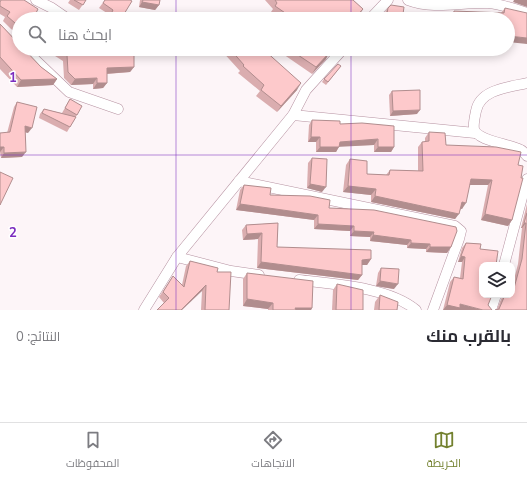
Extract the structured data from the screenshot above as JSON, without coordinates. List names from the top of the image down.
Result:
{
  "page": {
    "search": "ابحث هنا",
    "heading": ["بالقرب منك", "النتائج: 0"],
    "nav": ["الخريطة", "الاتجاهات", "المحفوظات"]
  },
  "grid": {
    "rows": ["1", "2"]
  }
}
